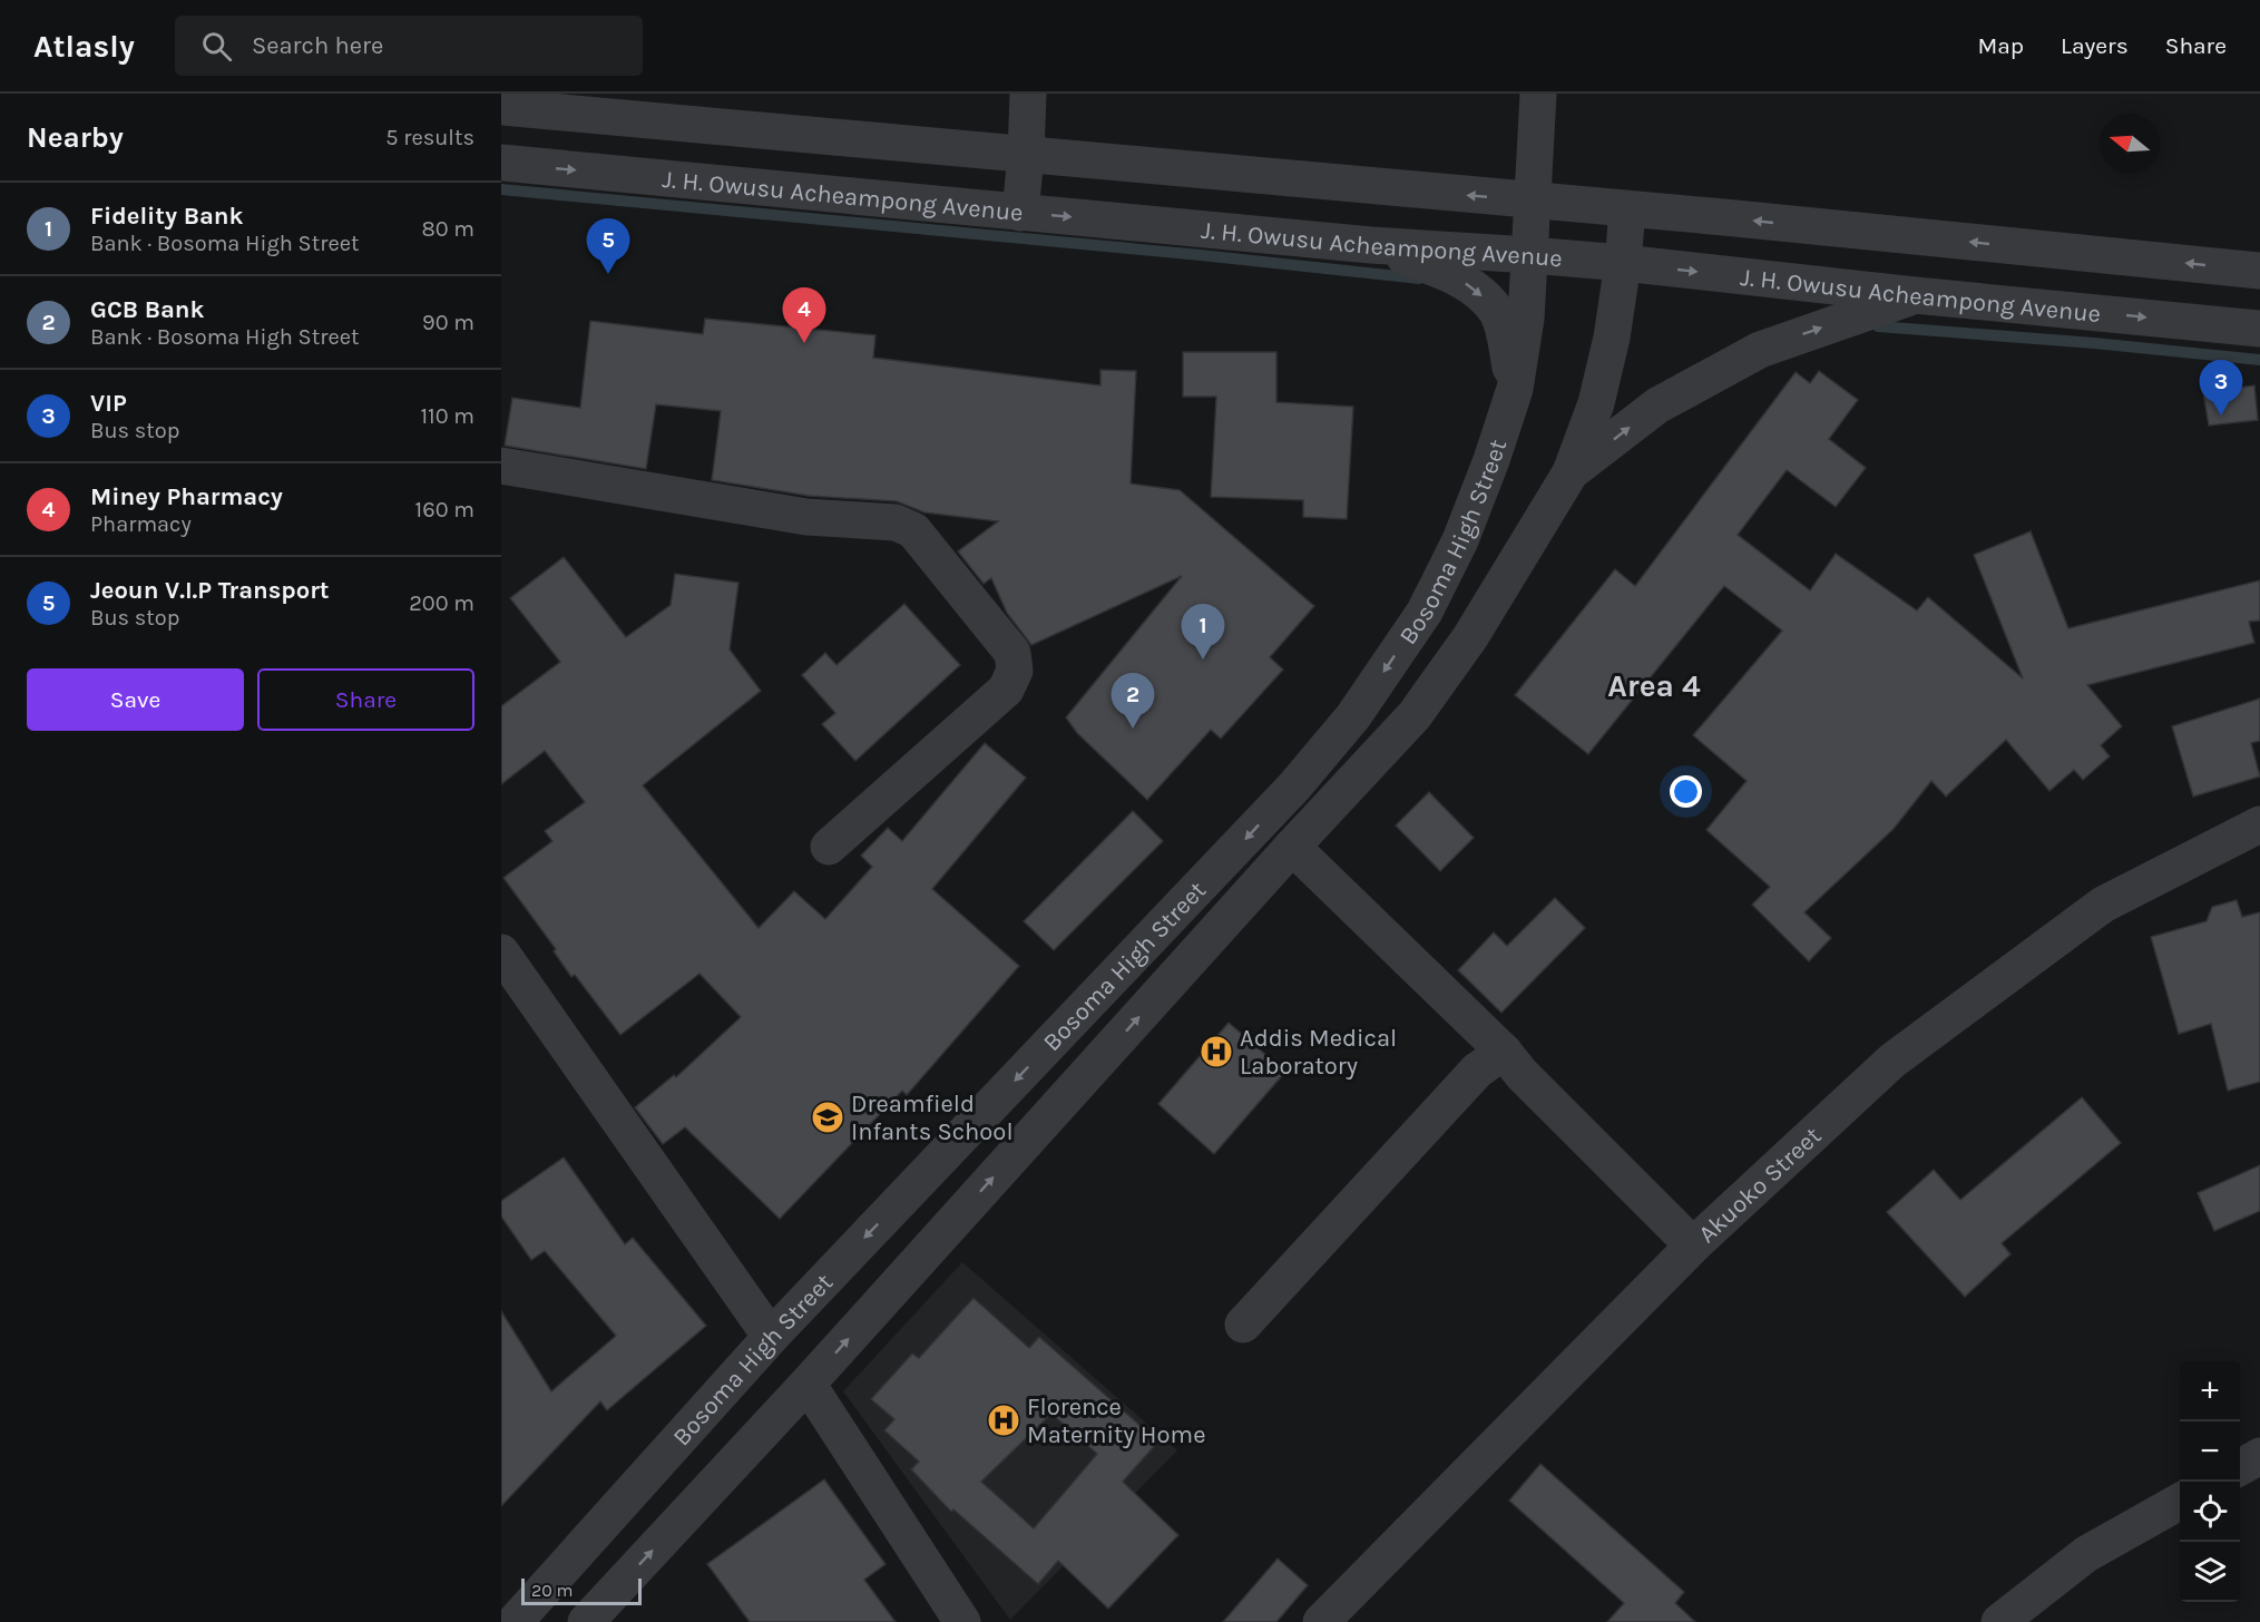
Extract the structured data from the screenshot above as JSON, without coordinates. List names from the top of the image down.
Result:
{
  "streets": {
    "street": ["J. H. Owusu Acheampong Avenue", "Bosoma High Street", "Akuoko Street"]
  },
  "crossings": [
    ["J. H. Owusu Acheampong Avenue", "Bosoma High Street"]
  ],
  "districts": ["Area 4"],
  "places": {
    "hospital": ["Addis Medical Laboratory", "Florence Maternity Home"],
    "school or university": ["Dreamfield Infants School"]
  },
  "scale_bar": "20 m",
  "north": "left",
  "page": {
    "header": "Atlasly",
    "search": "Search here",
    "nav": ["Map", "Layers", "Share"],
    "heading": ["Nearby", "5 results"],
    "list": [
      {
        "mark": "1",
        "name": "Fidelity Bank",
        "note": "Bank · Bosoma High Street",
        "value": "80 m"
      },
      {
        "mark": "2",
        "name": "GCB Bank",
        "note": "Bank · Bosoma High Street",
        "value": "90 m"
      },
      {
        "mark": "3",
        "name": "VIP",
        "note": "Bus stop",
        "value": "110 m"
      },
      {
        "mark": "4",
        "name": "Miney Pharmacy",
        "note": "Pharmacy",
        "value": "160 m"
      },
      {
        "mark": "5",
        "name": "Jeoun V.I.P Transport",
        "note": "Bus stop",
        "value": "200 m"
      }
    ],
    "pins": [
      "5",
      "4",
      "3",
      "1",
      "2"
    ],
    "buttons": ["Save", "Share"],
    "map_buttons": ["+", "−"],
    "scale": "20 m"
  }
}
